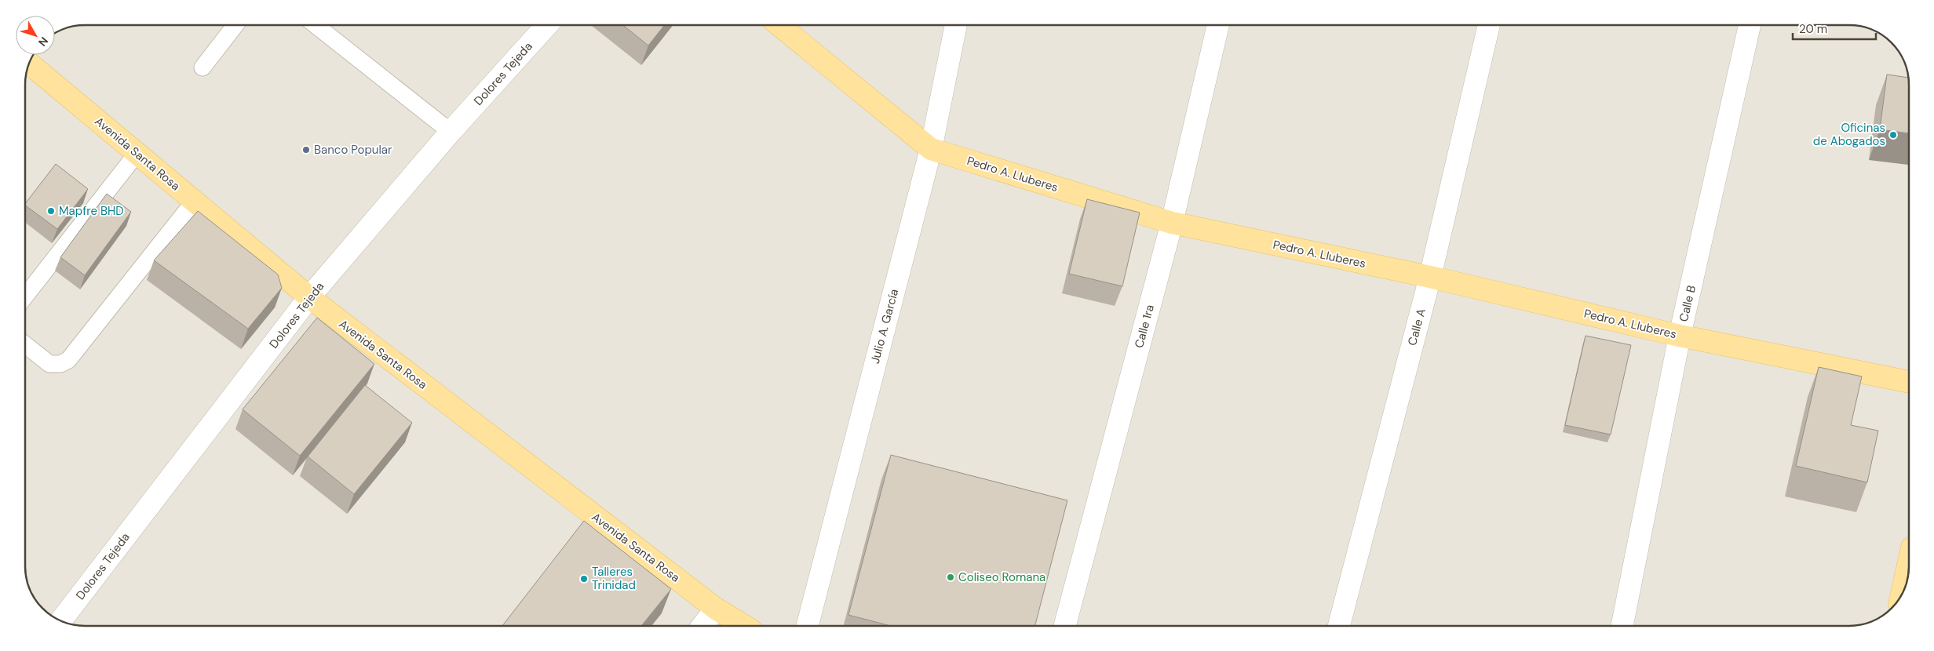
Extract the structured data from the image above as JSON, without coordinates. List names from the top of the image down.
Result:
{
  "streets": {
    "main road": ["Avenida Santa Rosa", "Pedro A. Lluberes"],
    "street": [
      "Dolores Tejeda",
      "Calle B",
      "Julio A. García",
      "Calle 1ra",
      "Calle A"
    ]
  },
  "crossings": [
    ["Dolores Tejeda", "Avenida Santa Rosa"],
    ["Pedro A. Lluberes", "Calle B"],
    ["Pedro A. Lluberes", "Julio A. García"],
    ["Pedro A. Lluberes", "Calle 1ra"],
    ["Pedro A. Lluberes", "Calle A"]
  ],
  "places": [
    "Oficinas de Abogados",
    "Banco Popular",
    "Mapfre BHD",
    "Coliseo Romana",
    "Talleres Trinidad"
  ],
  "scale_bar": "20 m",
  "north": "bottom right"
}
